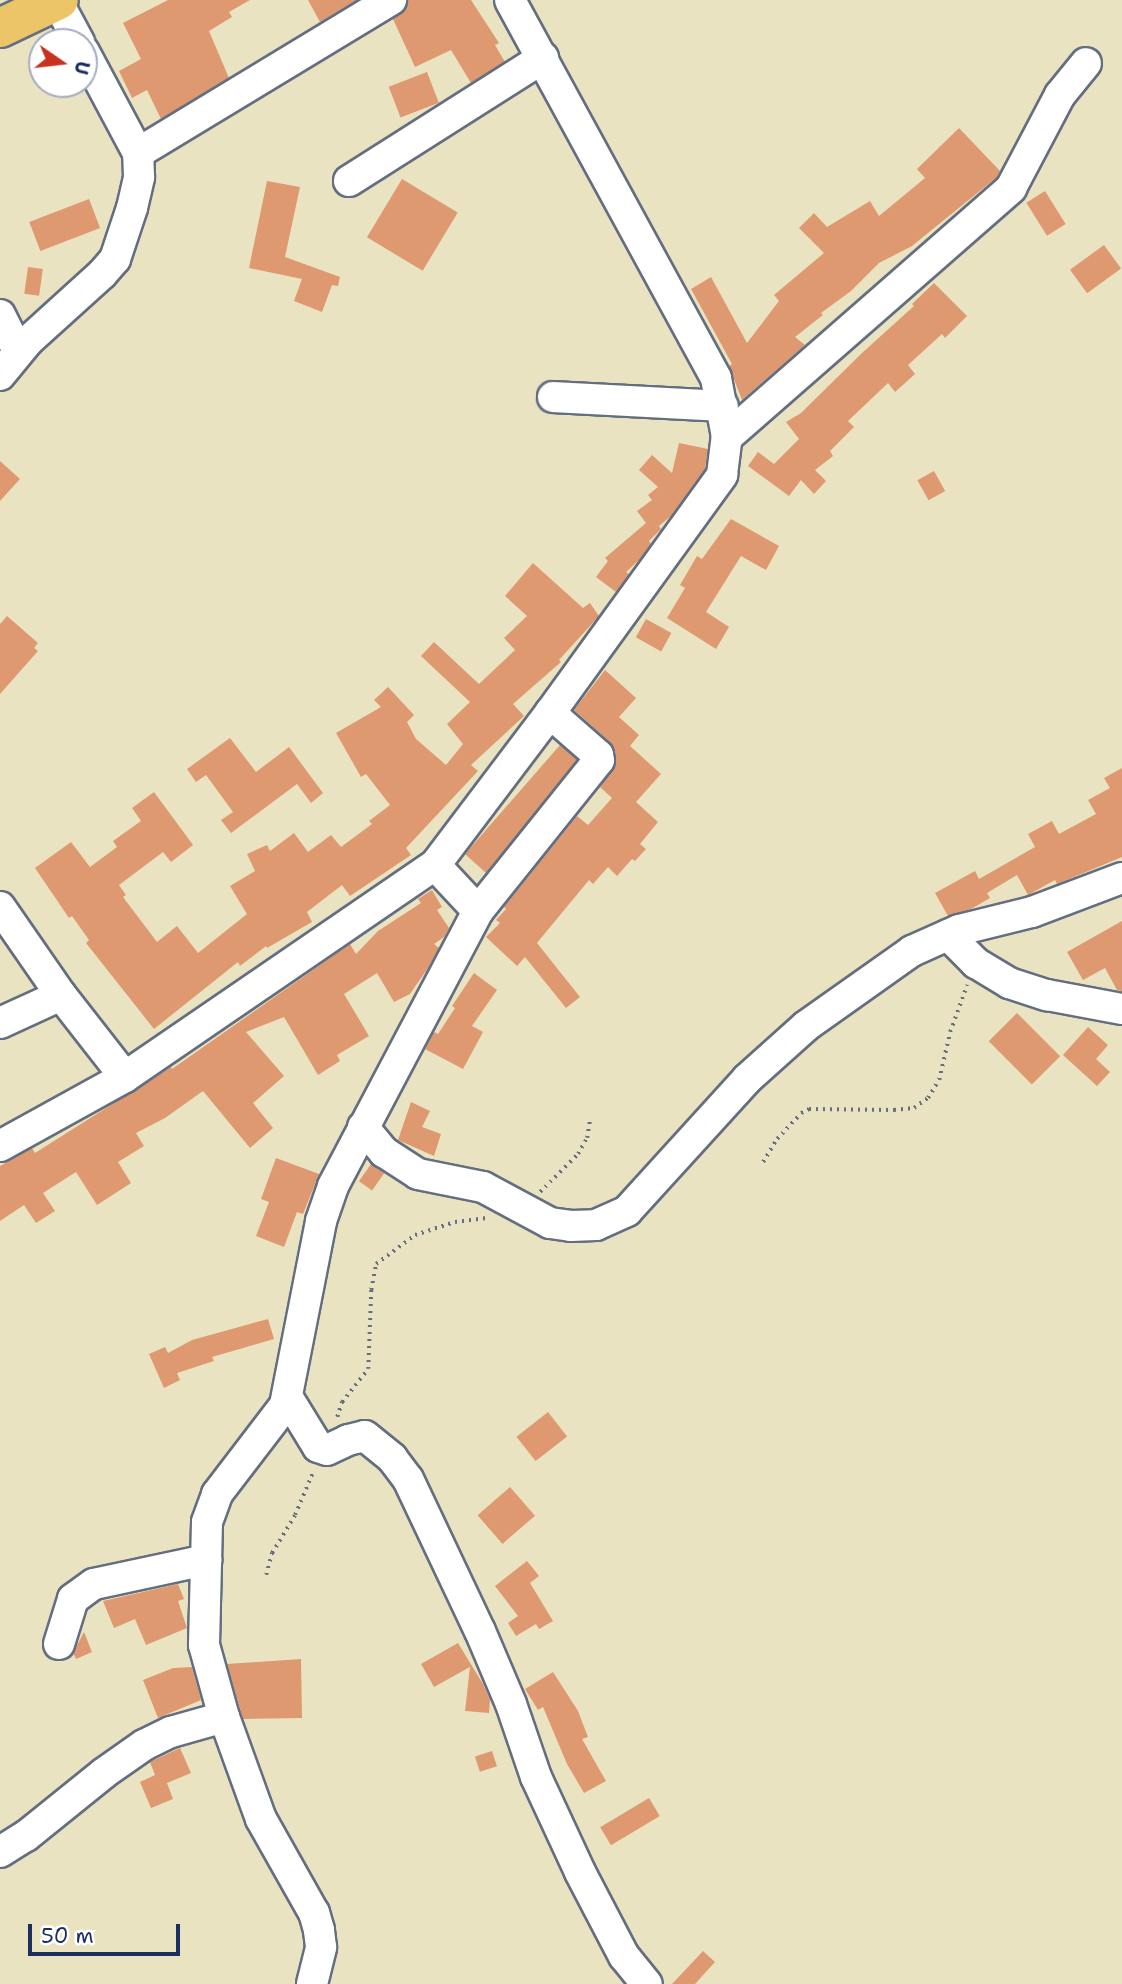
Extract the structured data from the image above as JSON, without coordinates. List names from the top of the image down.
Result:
{
  "scale_bar": "50 m",
  "north": "right"
}
